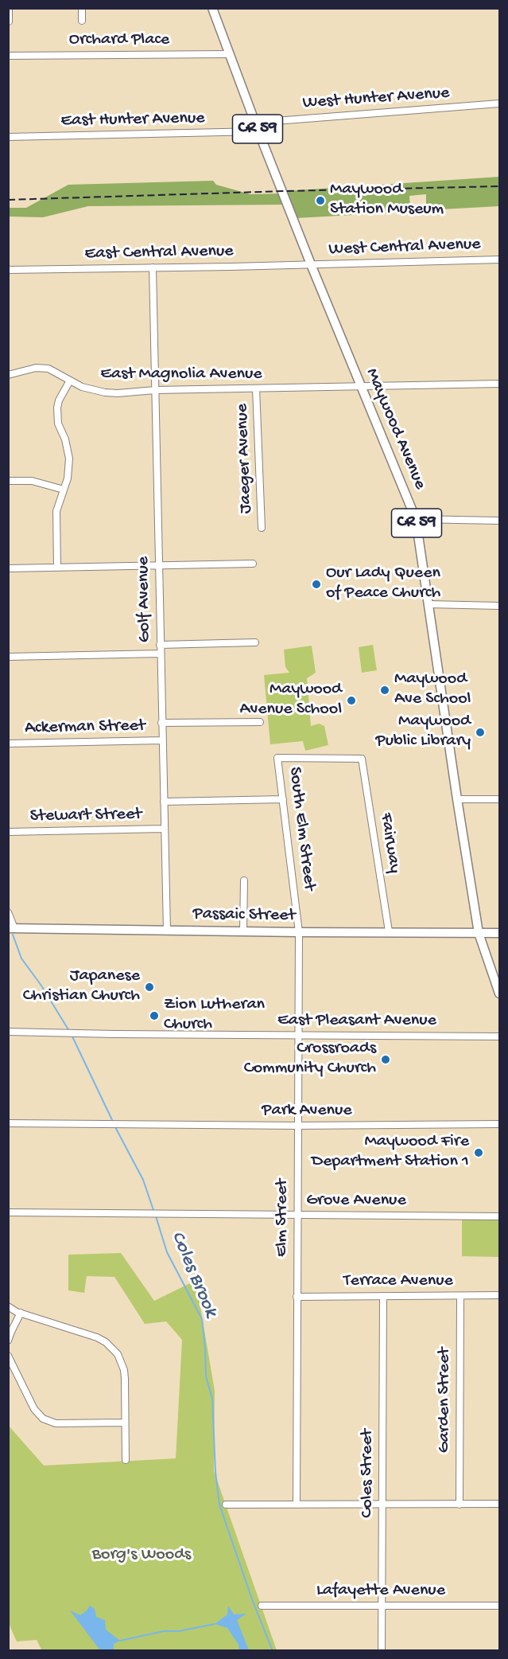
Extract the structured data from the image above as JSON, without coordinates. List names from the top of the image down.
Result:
{
  "streets": {
    "main road": ["CR 59", "Maywood Avenue", "Passaic Street"],
    "street": [
      "Orchard Place",
      "West Hunter Avenue",
      "East Hunter Avenue",
      "West Central Avenue",
      "East Central Avenue",
      "East Magnolia Avenue",
      "Jaeger Avenue",
      "Golf Avenue",
      "Ackerman Street",
      "Stewart Street",
      "South Elm Street",
      "Fairway",
      "East Pleasant Avenue",
      "Park Avenue",
      "Grove Avenue",
      "Elm Street",
      "Terrace Avenue",
      "Garden Street",
      "Coles Street",
      "Lafayette Avenue"
    ]
  },
  "crossings": [
    ["Orchard Place", "Maywood Avenue"],
    ["West Hunter Avenue", "Maywood Avenue"],
    ["East Hunter Avenue", "Maywood Avenue"],
    ["West Central Avenue", "East Central Avenue"],
    ["West Central Avenue", "Maywood Avenue"],
    ["East Central Avenue", "Maywood Avenue"],
    ["East Central Avenue", "Golf Avenue"],
    ["East Magnolia Avenue", "Maywood Avenue"],
    ["East Magnolia Avenue", "Jaeger Avenue"],
    ["East Magnolia Avenue", "Golf Avenue"],
    ["Maywood Avenue", "Passaic Street"],
    ["Golf Avenue", "Ackerman Street"],
    ["Golf Avenue", "Stewart Street"],
    ["Golf Avenue", "Passaic Street"],
    ["South Elm Street", "Fairway"],
    ["South Elm Street", "Passaic Street"],
    ["South Elm Street", "Elm Street"],
    ["Fairway", "Passaic Street"],
    ["Passaic Street", "Elm Street"],
    ["East Pleasant Avenue", "Elm Street"],
    ["Park Avenue", "Elm Street"],
    ["Grove Avenue", "Elm Street"],
    ["Elm Street", "Terrace Avenue"],
    ["Terrace Avenue", "Garden Street"],
    ["Terrace Avenue", "Coles Street"],
    ["Coles Street", "Lafayette Avenue"]
  ],
  "water": ["Coles Brook"],
  "parks": ["Borg's Woods"],
  "places": [
    "Maywood Station Museum",
    "Our Lady Queen of Peace Church",
    "Maywood Ave School",
    "Maywood Avenue School",
    "Maywood Public Library",
    "Japanese Christian Church",
    "Zion Lutheran Church",
    "Crossroads Community Church",
    "Maywood Fire Department Station 1"
  ]
}
